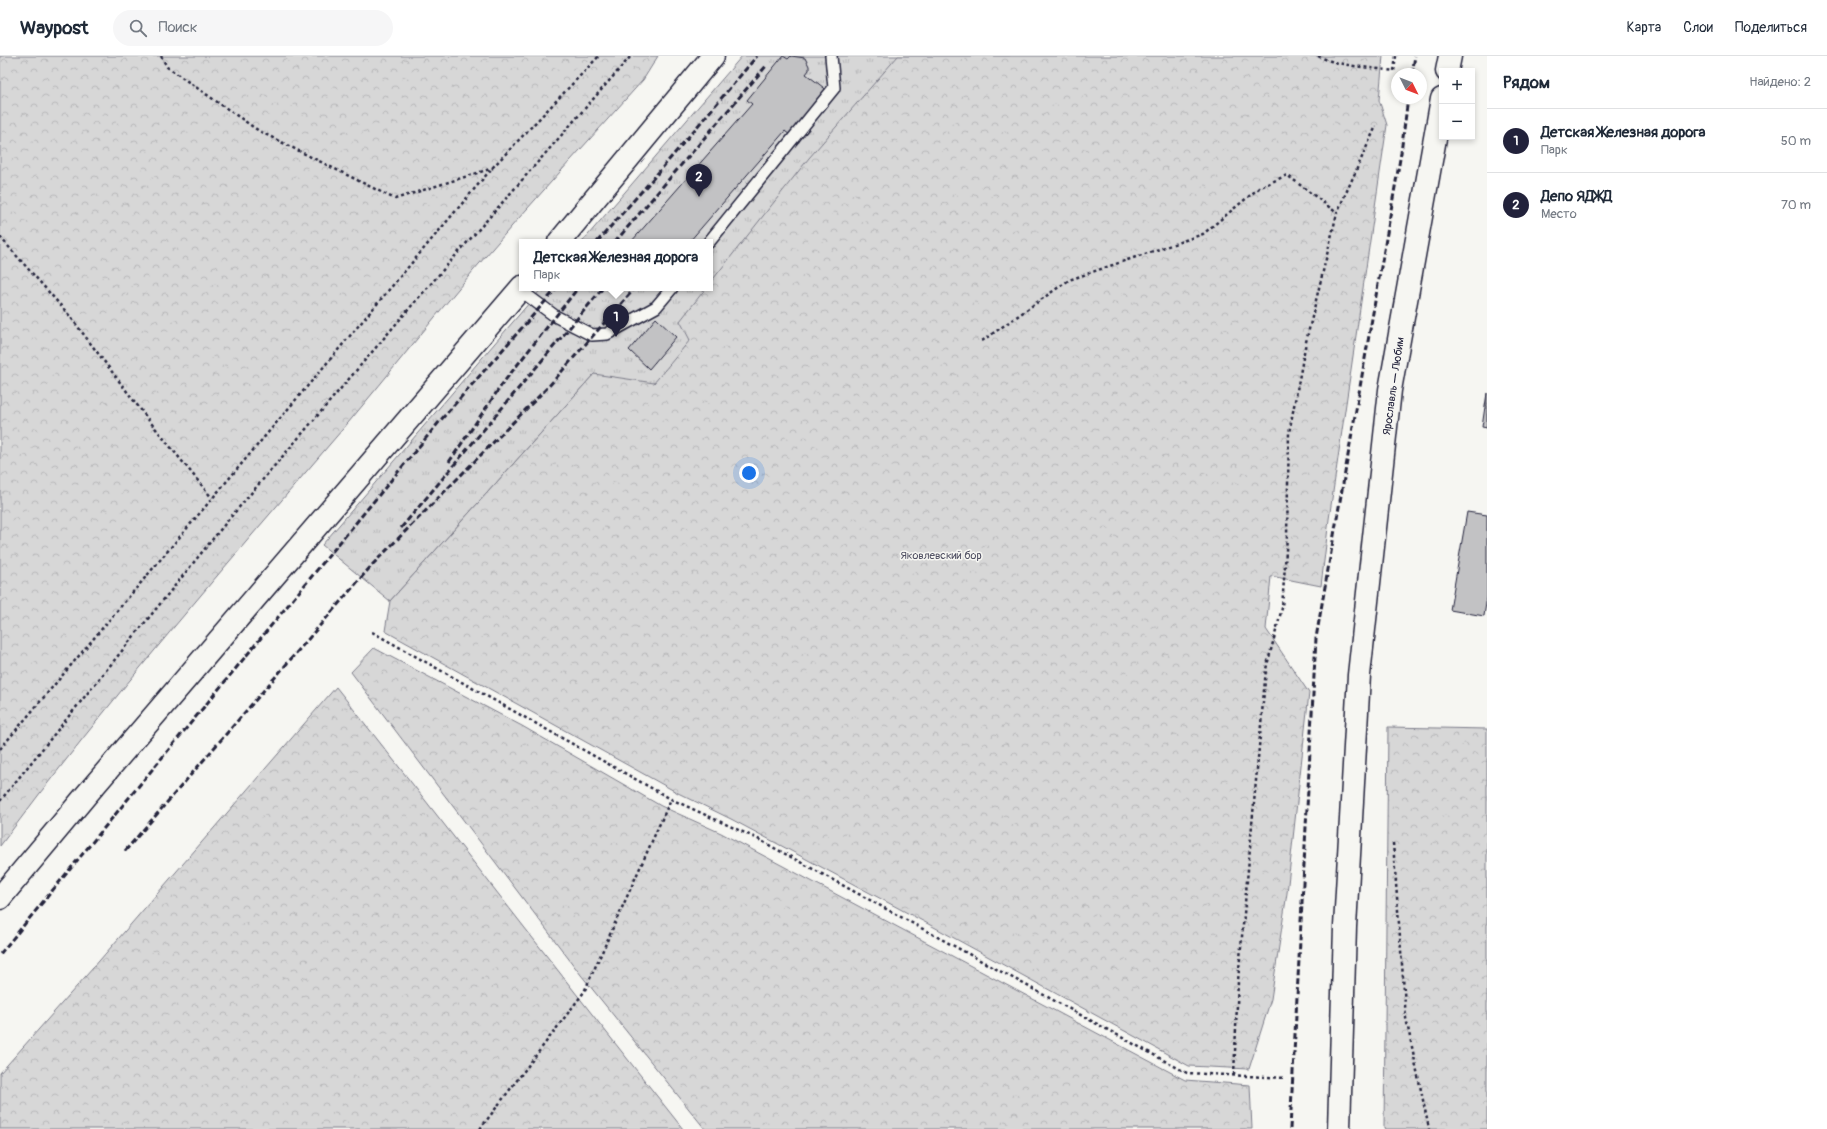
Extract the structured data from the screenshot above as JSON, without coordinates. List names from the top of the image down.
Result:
{
  "streets": {
    "main road": ["Ярославль — Любим"]
  },
  "parks": ["Яковлевский бор"],
  "north": "bottom right",
  "page": {
    "header": "Waypost",
    "search": "Поиск",
    "nav": ["Карта", "Слои", "Поделиться"],
    "heading": ["Рядом", "Найдено: 2"],
    "map_buttons": ["+", "−"],
    "list": [
      {
        "mark": "1",
        "name": "Детская Железная дорога",
        "note": "Парк",
        "value": "50 m"
      },
      {
        "mark": "2",
        "name": "Депо ЯДЖД",
        "note": "Место",
        "value": "70 m"
      }
    ],
    "pins": ["2", "1"],
    "popup": ["Детская Железная дорога", "Парк"]
  }
}
